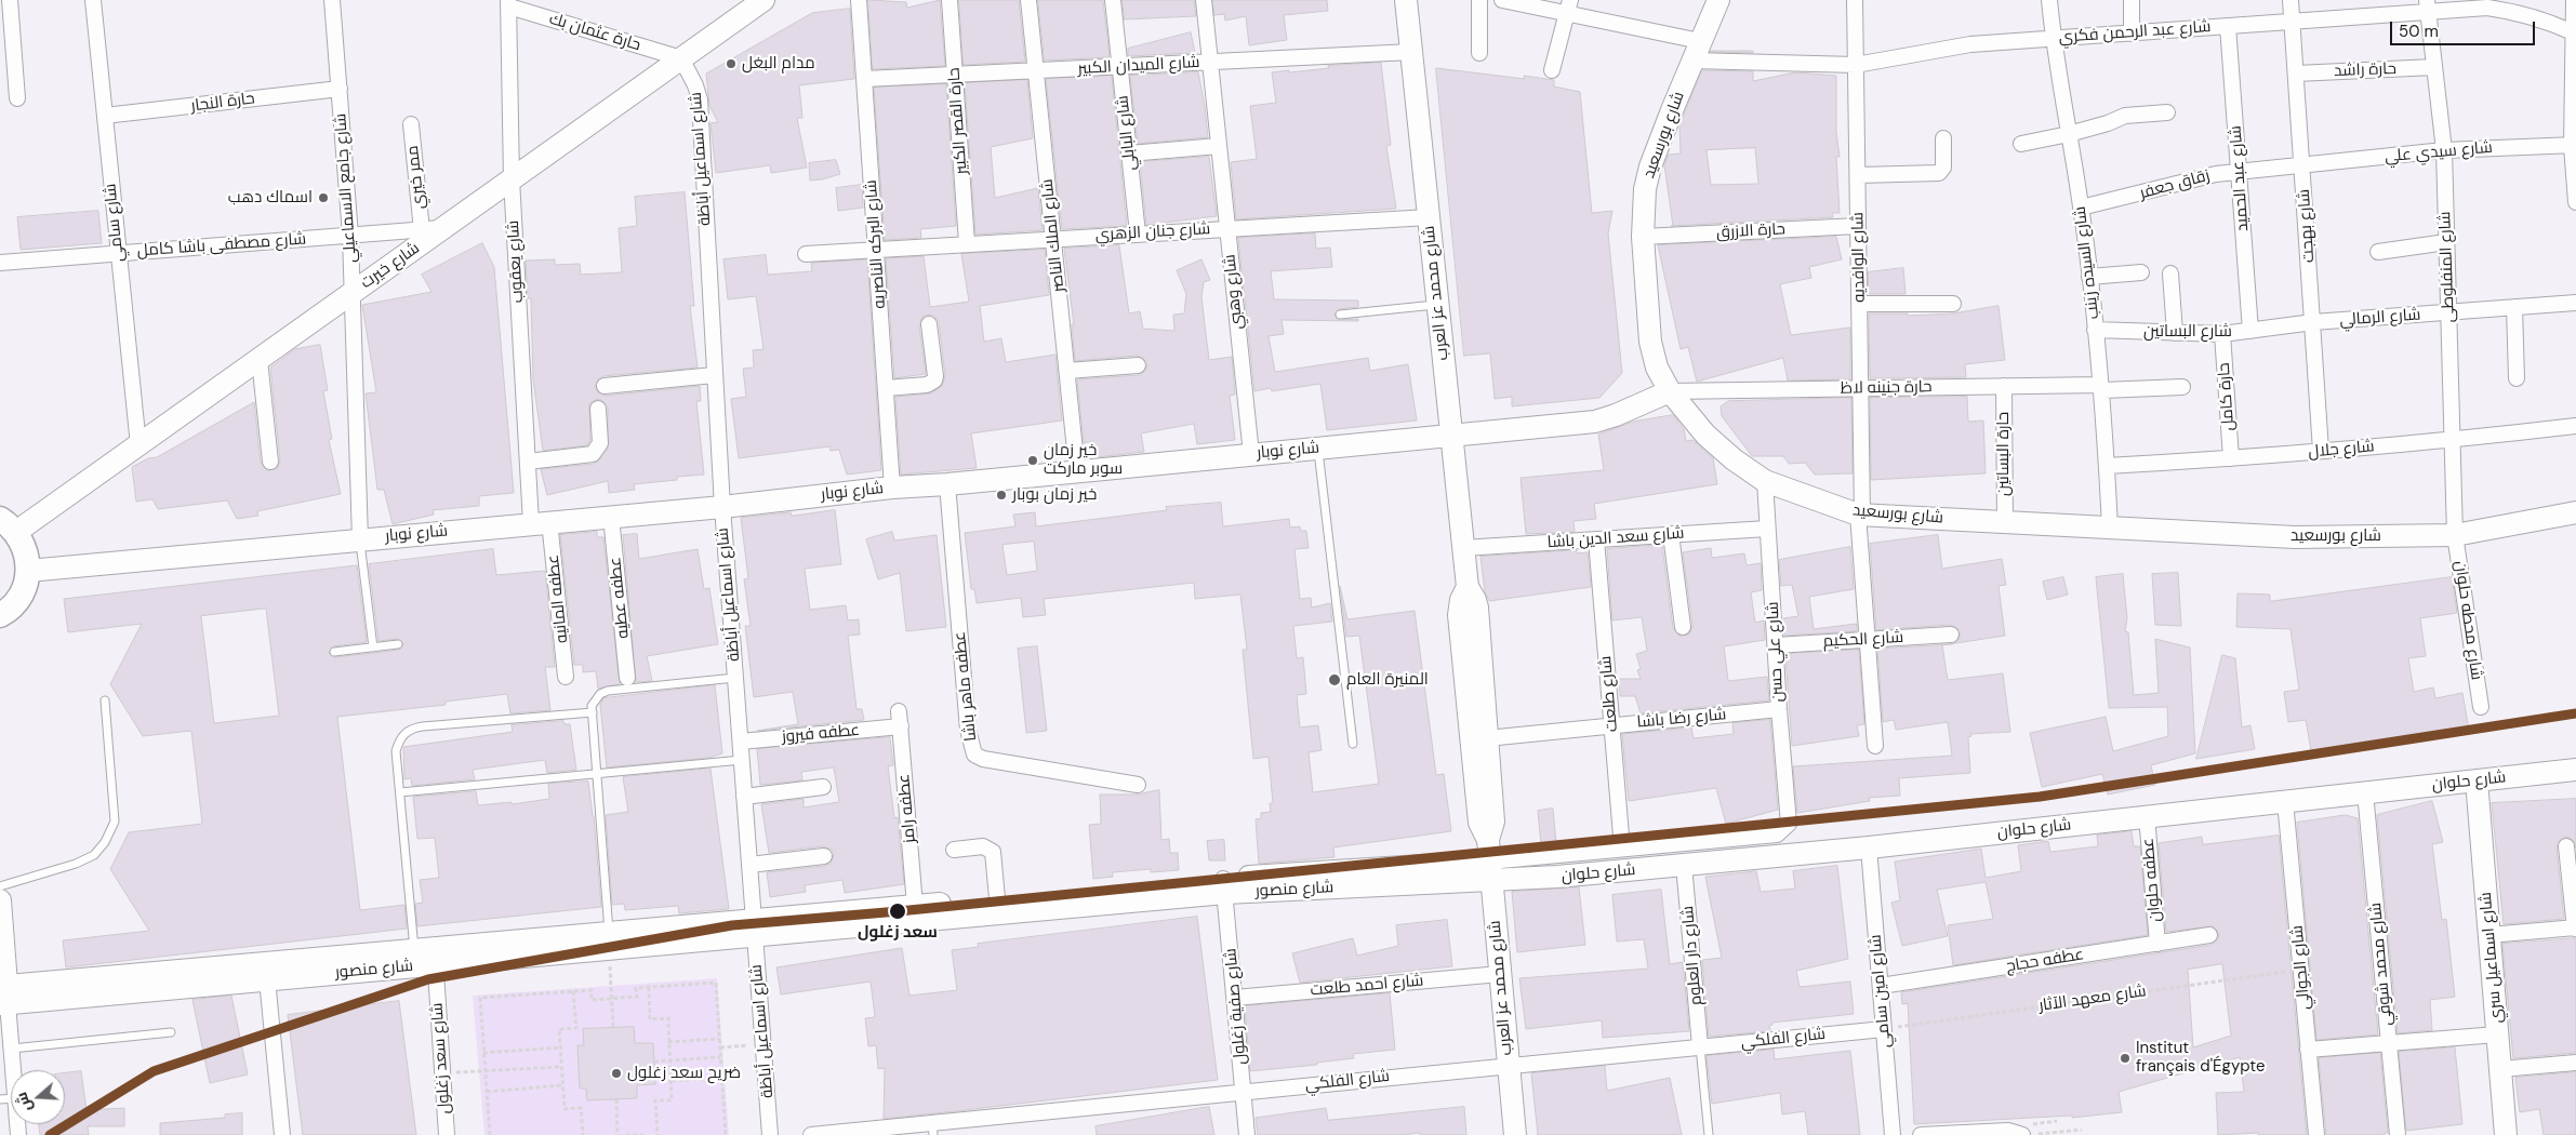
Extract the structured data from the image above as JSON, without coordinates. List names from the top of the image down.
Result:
{
  "streets": {
    "street": [
      "حارة عثمان بك",
      "شارع عبد الرحمن فكري",
      "شارع الميدان الكبير",
      "حارة راشد",
      "حارة النجار",
      "حارة القصر الكبير",
      "شارع البابلي",
      "شارع بورسعيد",
      "شارع سيدي علي",
      "شارع اسماعيل أباظة",
      "ممر خيري",
      "شارع عبد الحميد",
      "زقاق جعفر",
      "شارع جامع الاسماعيلي",
      "شارع سامي",
      "شارع بهجت",
      "حارة الازرق",
      "شارع جنان الزهري",
      "شارع الملك الناصر",
      "شارع البركه الناصريه",
      "شارع مصطفى باشا كامل",
      "شارع الوافديه",
      "شارع يعقوب",
      "شارع السيده زينب",
      "شارع خيرت",
      "شارع المنفلوطى",
      "شارع وهبي",
      "شارع محمد عز العرب",
      "شارع الرمالي",
      "شارع البساتين",
      "حارة جنينه لاظ",
      "حارة كامل",
      "شارع جلال",
      "شارع نوبار",
      "حارة البساتين",
      "شارع سعد الدين باشا",
      "عطفه عطيه",
      "عطفه المانيه",
      "شارع محطه حلوان",
      "شارع الحكيم",
      "شارع علي حسن",
      "عطفه ماهر باشا",
      "شارع طلعت",
      "شارع رضا باشا",
      "عطفه فيروز",
      "شارع حلوان",
      "عطفه رامز",
      "عطفه حلوان",
      "شارع منصور",
      "شارع دار العلوم",
      "شارع اسماعيل سري",
      "عطفه حجاج",
      "شارع محمد شوقي",
      "شارع الجوالي",
      "شارع احمد طلعت",
      "شارع امين سامي",
      "شارع صفية زغلول",
      "شارع الفلكي",
      "شارع سعد زغلول"
    ],
    "path": ["شارع معهد الآثار"]
  },
  "crossings": [
    ["حارة عثمان بك", "شارع اسماعيل أباظة"],
    ["حارة عثمان بك", "شارع يعقوب"],
    ["حارة عثمان بك", "شارع خيرت"],
    ["شارع عبد الرحمن فكري", "شارع بورسعيد"],
    ["شارع عبد الرحمن فكري", "شارع عبد الحميد"],
    ["شارع عبد الرحمن فكري", "شارع بهجت"],
    ["شارع عبد الرحمن فكري", "شارع الوافديه"],
    ["شارع عبد الرحمن فكري", "شارع السيده زينب"],
    ["شارع عبد الرحمن فكري", "شارع المنفلوطى"],
    ["شارع الميدان الكبير", "حارة القصر الكبير"],
    ["شارع الميدان الكبير", "شارع البابلي"],
    ["شارع الميدان الكبير", "شارع الملك الناصر"],
    ["شارع الميدان الكبير", "شارع البركه الناصريه"],
    ["شارع الميدان الكبير", "شارع وهبي"],
    ["شارع الميدان الكبير", "شارع محمد عز العرب"],
    ["حارة راشد", "شارع بهجت"],
    ["حارة راشد", "شارع المنفلوطى"],
    ["حارة النجار", "شارع جامع الاسماعيلي"],
    ["حارة النجار", "شارع سامي"],
    ["حارة القصر الكبير", "شارع جنان الزهري"],
    ["شارع البابلي", "شارع جنان الزهري"],
    ["شارع بورسعيد", "حارة الازرق"],
    ["شارع بورسعيد", "شارع الوافديه"],
    ["شارع بورسعيد", "شارع السيده زينب"],
    ["شارع بورسعيد", "شارع المنفلوطى"],
    ["شارع بورسعيد", "حارة جنينه لاظ"],
    ["شارع بورسعيد", "شارع نوبار"],
    ["شارع بورسعيد", "حارة البساتين"],
    ["شارع بورسعيد", "شارع محطه حلوان"],
    ["شارع بورسعيد", "شارع علي حسن"],
    ["شارع سيدي علي", "زقاق جعفر"],
    ["شارع سيدي علي", "شارع بهجت"],
    ["شارع سيدي علي", "شارع المنفلوطى"],
    ["شارع اسماعيل أباظة", "شارع خيرت"],
    ["شارع اسماعيل أباظة", "شارع نوبار"],
    ["شارع اسماعيل أباظة", "عطفه فيروز"],
    ["شارع اسماعيل أباظة", "شارع منصور"],
    ["ممر خيري", "شارع مصطفى باشا كامل"],
    ["شارع عبد الحميد", "زقاق جعفر"],
    ["شارع عبد الحميد", "شارع البساتين"],
    ["زقاق جعفر", "شارع بهجت"],
    ["زقاق جعفر", "شارع السيده زينب"],
    ["شارع جامع الاسماعيلي", "شارع مصطفى باشا كامل"],
    ["شارع جامع الاسماعيلي", "شارع خيرت"],
    ["شارع جامع الاسماعيلي", "شارع نوبار"],
    ["شارع سامي", "شارع مصطفى باشا كامل"],
    ["شارع سامي", "شارع خيرت"],
    ["شارع بهجت", "شارع الرمالي"],
    ["شارع بهجت", "شارع البساتين"],
    ["شارع بهجت", "شارع جلال"],
    ["حارة الازرق", "شارع الوافديه"],
    ["شارع جنان الزهري", "شارع الملك الناصر"],
    ["شارع جنان الزهري", "شارع البركه الناصريه"],
    ["شارع جنان الزهري", "شارع وهبي"],
    ["شارع جنان الزهري", "شارع محمد عز العرب"],
    ["شارع الملك الناصر", "شارع نوبار"],
    ["شارع البركه الناصريه", "شارع نوبار"],
    ["شارع مصطفى باشا كامل", "شارع خيرت"],
    ["شارع الوافديه", "حارة جنينه لاظ"],
    ["شارع الوافديه", "شارع الحكيم"],
    ["شارع يعقوب", "شارع خيرت"],
    ["شارع يعقوب", "شارع نوبار"],
    ["شارع يعقوب", "عطفه المانيه"],
    ["شارع السيده زينب", "شارع البساتين"],
    ["شارع السيده زينب", "حارة جنينه لاظ"],
    ["شارع السيده زينب", "شارع جلال"],
    ["شارع المنفلوطى", "شارع الرمالي"],
    ["شارع المنفلوطى", "شارع جلال"],
    ["شارع المنفلوطى", "شارع محطه حلوان"],
    ["شارع وهبي", "شارع نوبار"],
    ["شارع محمد عز العرب", "شارع نوبار"],
    ["شارع محمد عز العرب", "شارع سعد الدين باشا"],
    ["شارع محمد عز العرب", "شارع رضا باشا"],
    ["شارع محمد عز العرب", "شارع حلوان"],
    ["شارع محمد عز العرب", "شارع منصور"],
    ["شارع محمد عز العرب", "شارع احمد طلعت"],
    ["شارع محمد عز العرب", "شارع الفلكي"],
    ["شارع الرمالي", "شارع البساتين"],
    ["شارع البساتين", "حارة كامل"],
    ["حارة جنينه لاظ", "شارع نوبار"],
    ["حارة جنينه لاظ", "حارة البساتين"],
    ["حارة كامل", "شارع جلال"],
    ["شارع نوبار", "عطفه عطيه"],
    ["شارع نوبار", "عطفه المانيه"],
    ["شارع نوبار", "عطفه ماهر باشا"],
    ["شارع سعد الدين باشا", "شارع علي حسن"],
    ["شارع سعد الدين باشا", "شارع طلعت"],
    ["شارع الحكيم", "شارع علي حسن"],
    ["شارع علي حسن", "شارع طلعت"],
    ["شارع علي حسن", "شارع رضا باشا"],
    ["شارع طلعت", "شارع رضا باشا"],
    ["عطفه فيروز", "عطفه رامز"],
    ["شارع حلوان", "عطفه حلوان"],
    ["شارع حلوان", "شارع منصور"],
    ["شارع حلوان", "شارع دار العلوم"],
    ["شارع حلوان", "شارع اسماعيل سري"],
    ["شارع حلوان", "شارع محمد شوقي"],
    ["شارع حلوان", "شارع الجوالي"],
    ["شارع حلوان", "شارع امين سامي"],
    ["عطفه رامز", "شارع منصور"],
    ["عطفه حلوان", "عطفه حجاج"],
    ["شارع منصور", "شارع صفية زغلول"],
    ["شارع منصور", "شارع سعد زغلول"],
    ["شارع دار العلوم", "شارع الفلكي"],
    ["عطفه حجاج", "شارع امين سامي"],
    ["شارع الجوالي", "شارع معهد الآثار"],
    ["شارع احمد طلعت", "شارع صفية زغلول"],
    ["شارع امين سامي", "شارع معهد الآثار"],
    ["شارع امين سامي", "شارع الفلكي"],
    ["شارع معهد الآثار", "شارع الفلكي"],
    ["شارع صفية زغلول", "شارع الفلكي"]
  ],
  "places": [
    "مدام البغل",
    "اسماك دهب",
    "خير زمان سوبر ماركت",
    "خير زمان بوبار",
    "المنيرة العام",
    "سعد زغلول",
    "Institut français d'Égypte",
    "ضريح سعد زغلول"
  ],
  "scale_bar": "50 m",
  "north": "left"
}
